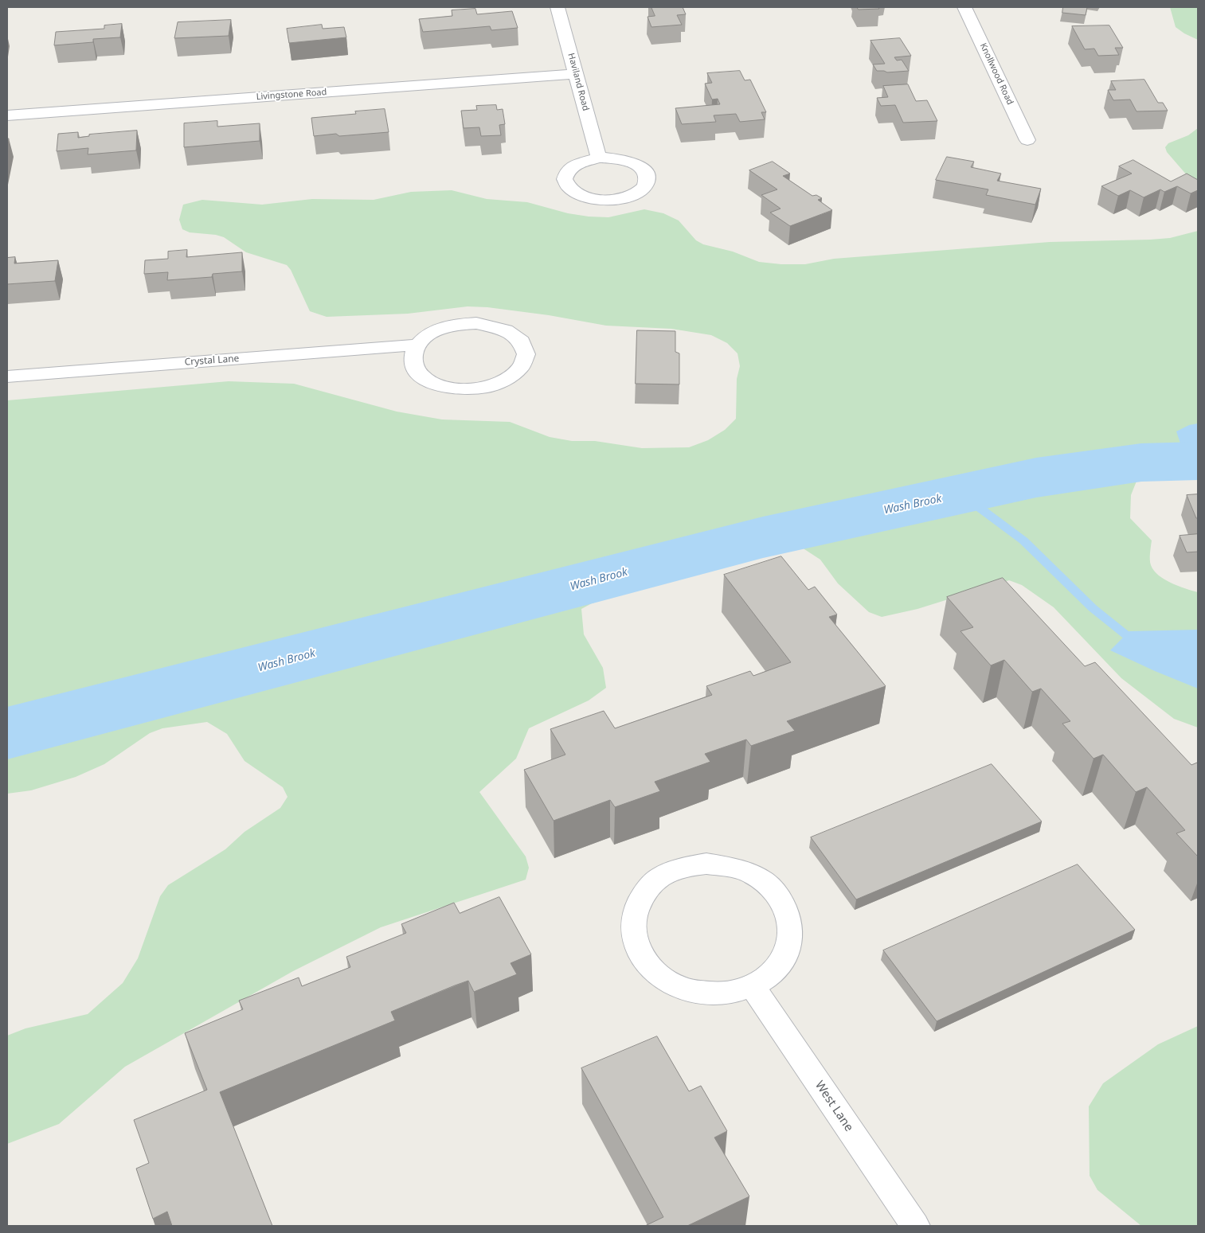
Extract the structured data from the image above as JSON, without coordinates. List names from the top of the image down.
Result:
{
  "streets": {
    "street": [
      "Knollwood Road",
      "Haviland Road",
      "Livingstone Road",
      "Crystal Lane",
      "West Lane"
    ]
  },
  "crossings": [
    ["Haviland Road", "Livingstone Road"]
  ],
  "water": ["Wash Brook"]
}
